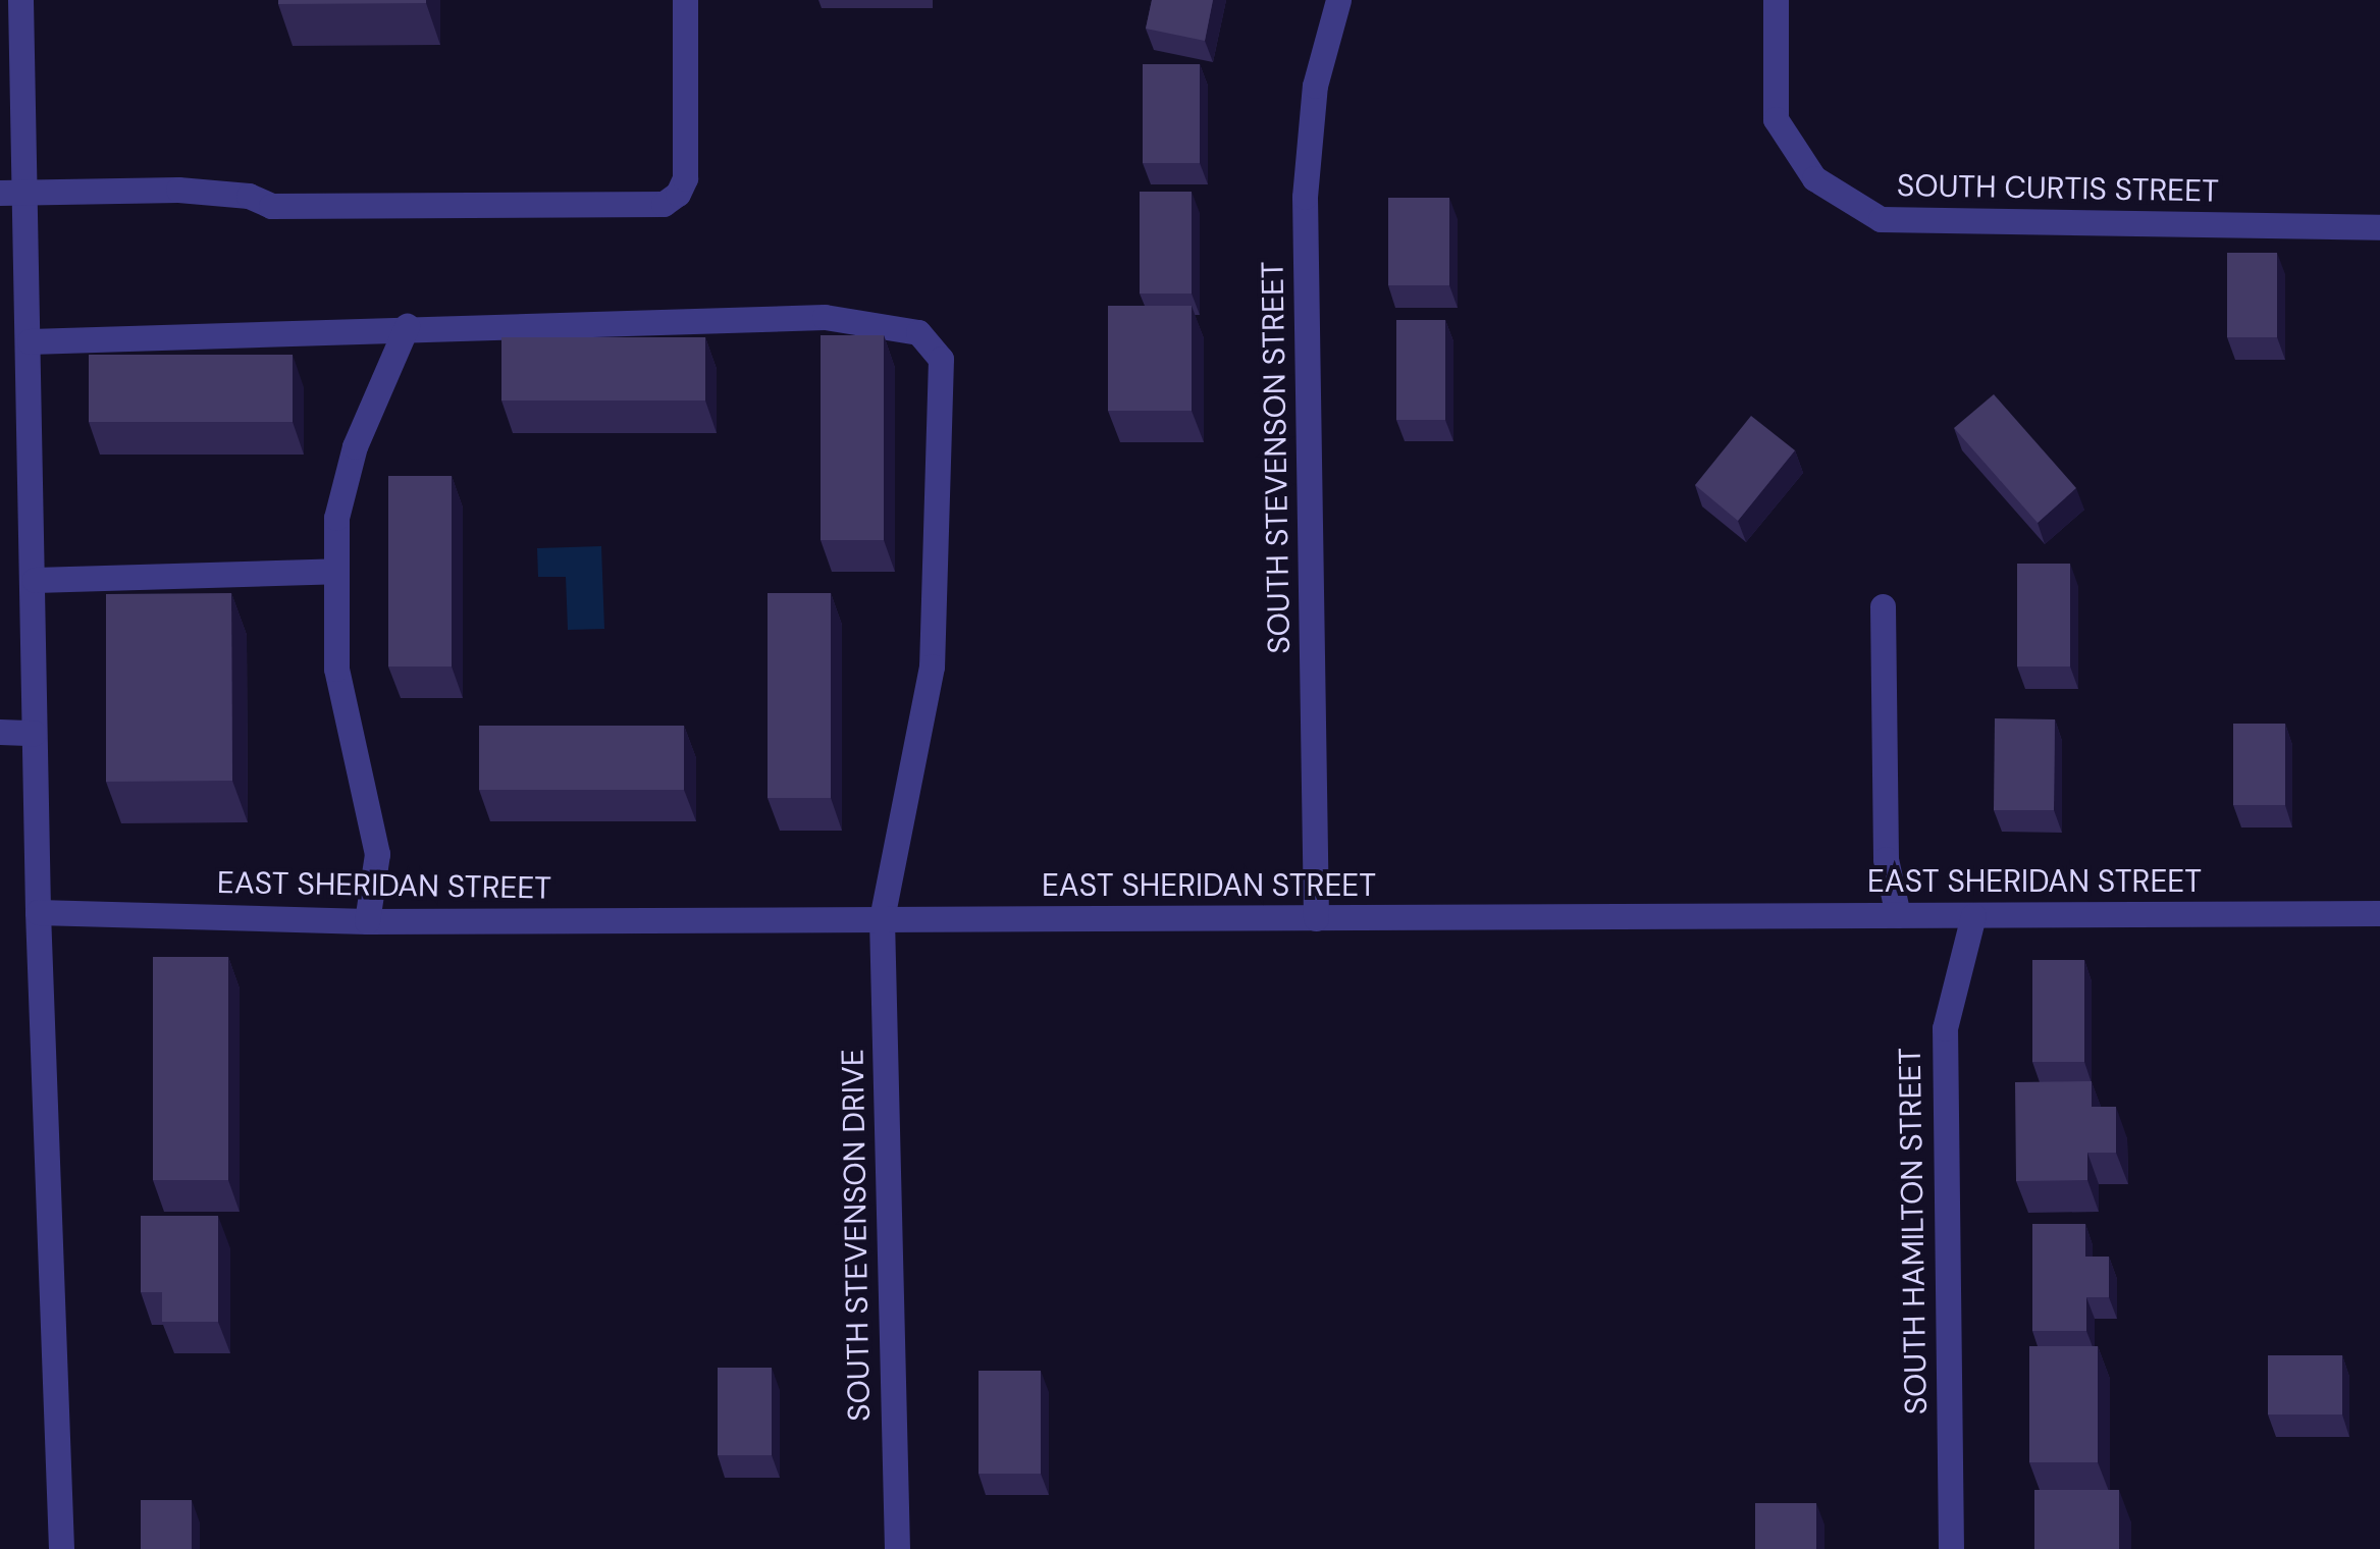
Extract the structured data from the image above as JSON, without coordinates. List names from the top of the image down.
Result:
{
  "streets": {
    "street": [
      "SOUTH CURTIS STREET",
      "SOUTH STEVENSON STREET",
      "EAST SHERIDAN STREET",
      "SOUTH HAMILTON STREET",
      "SOUTH STEVENSON DRIVE"
    ]
  },
  "crossings": [
    ["SOUTH STEVENSON STREET", "EAST SHERIDAN STREET"],
    ["EAST SHERIDAN STREET", "SOUTH HAMILTON STREET"],
    ["EAST SHERIDAN STREET", "SOUTH STEVENSON DRIVE"]
  ]
}
